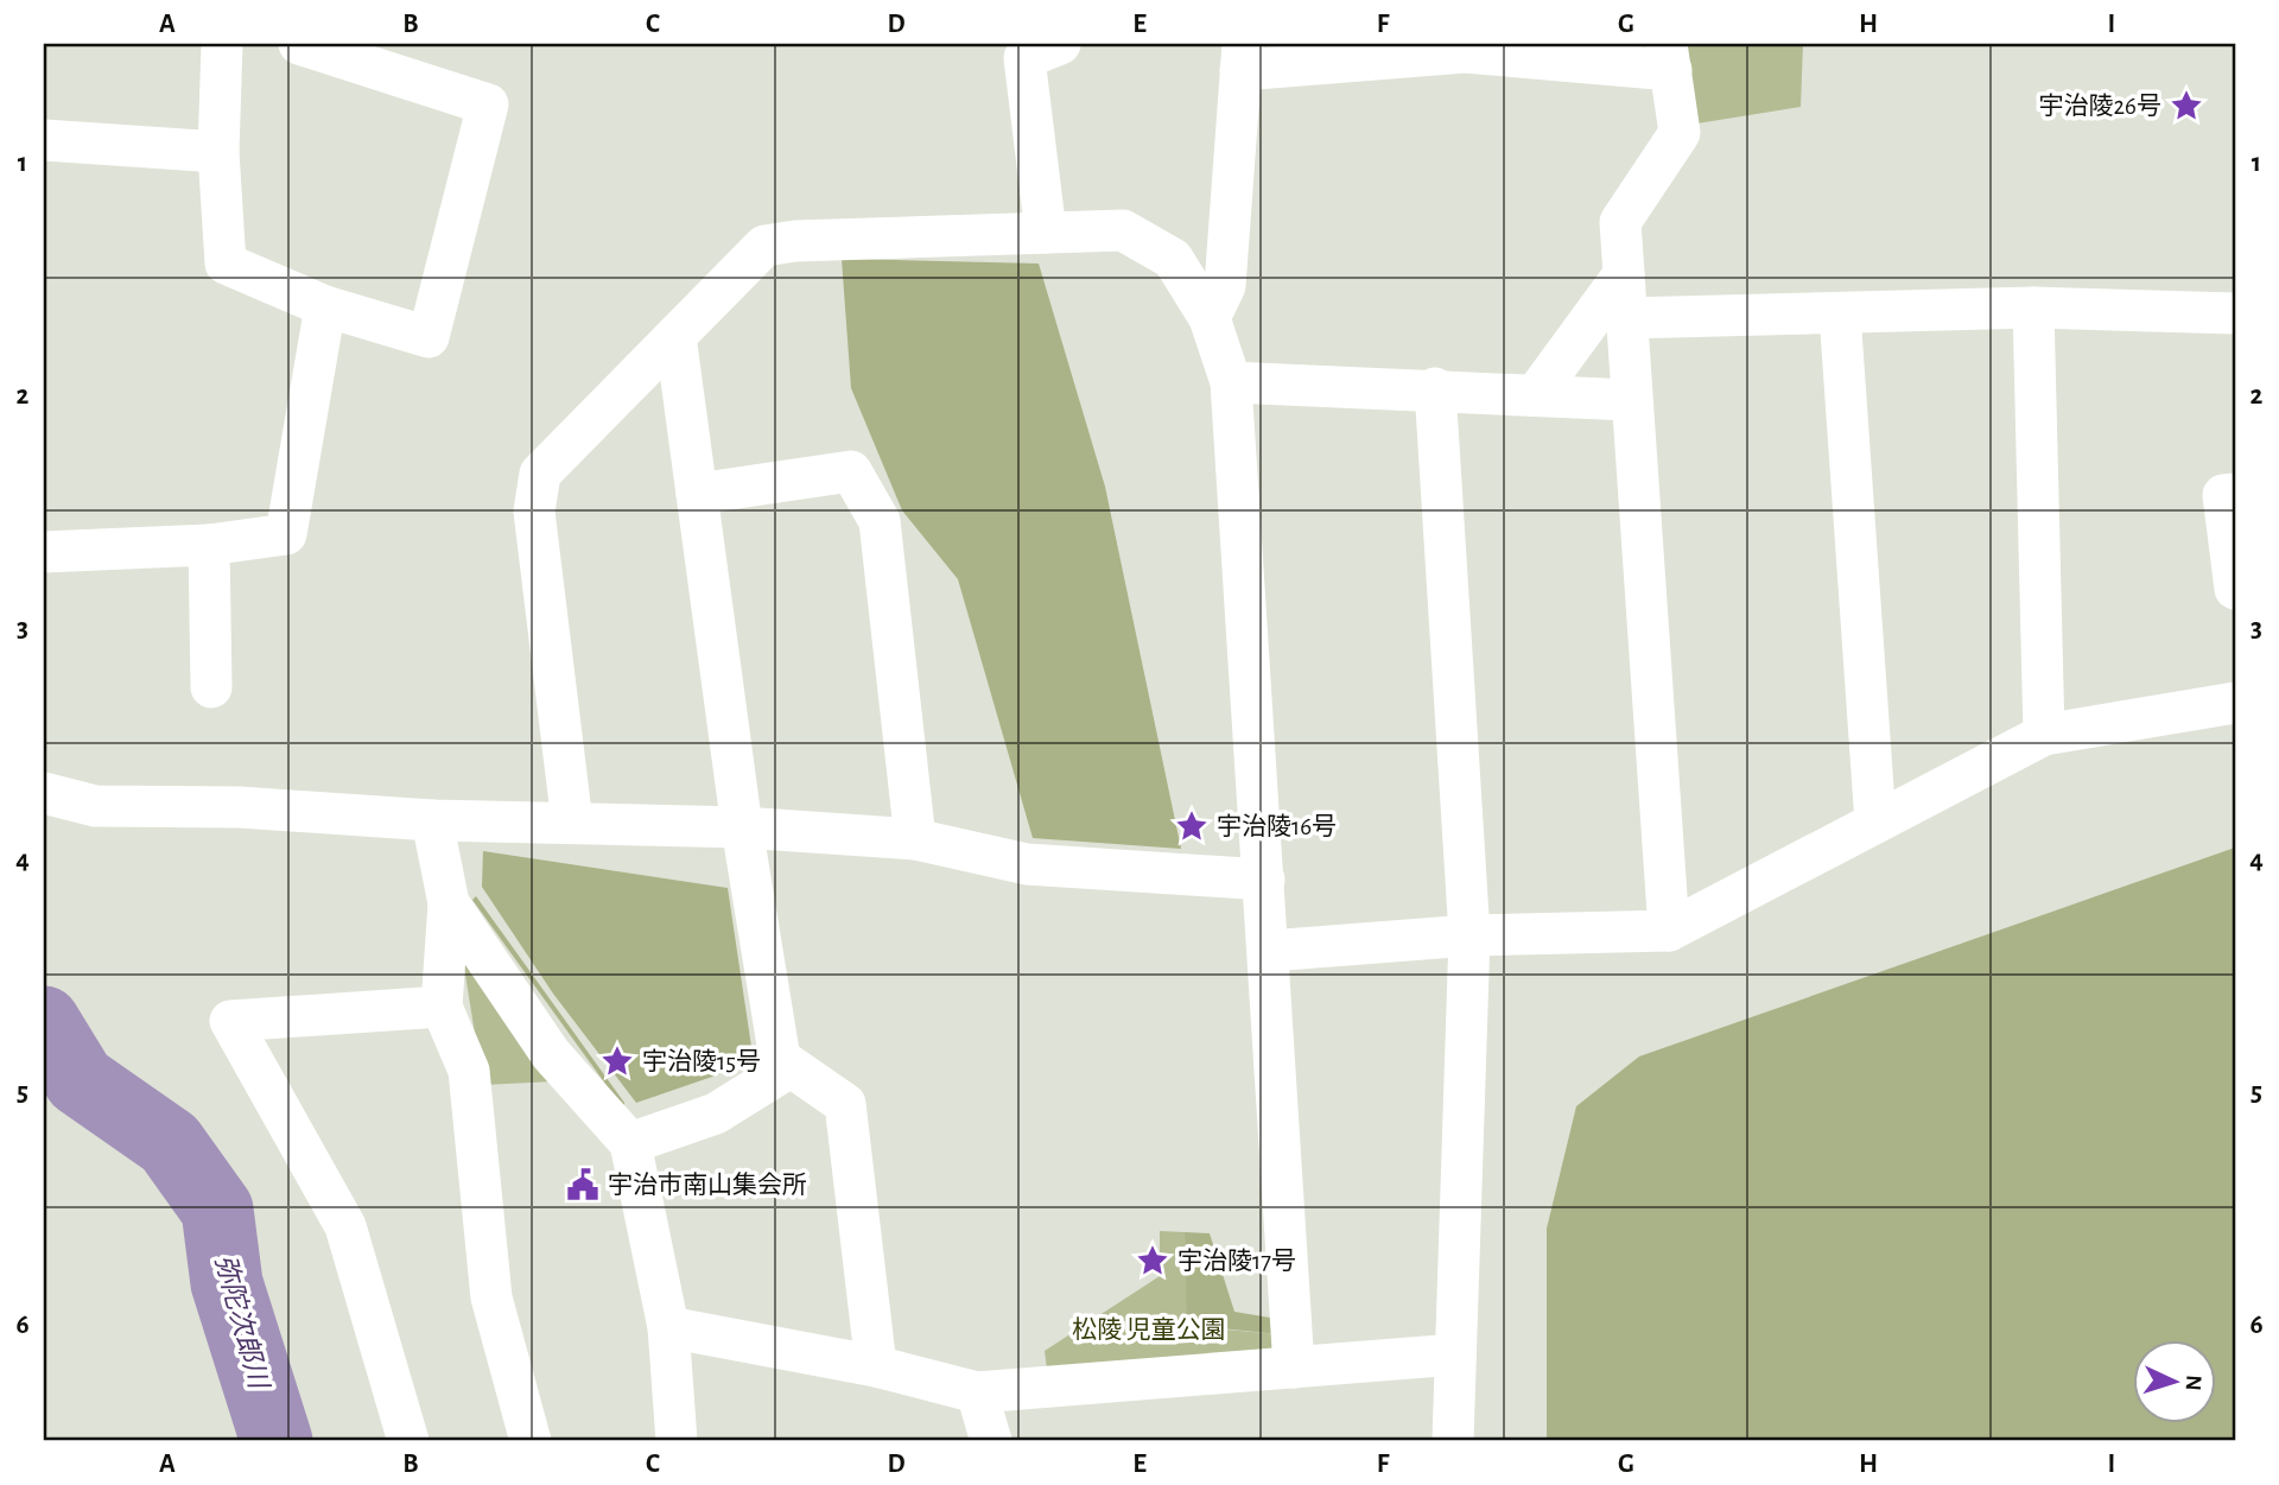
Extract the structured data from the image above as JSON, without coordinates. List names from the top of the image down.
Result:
{
  "water": ["弥陀次郎川"],
  "parks": ["松陵 児童公園"],
  "places": {
    "place": [
      "宇治陵26号",
      "宇治陵16号",
      "宇治陵15号",
      "宇治陵17号"
    ],
    "public building": ["宇治市南山集会所"]
  },
  "north": "right",
  "grid": {
    "columns": [
      "A",
      "B",
      "C",
      "D",
      "E",
      "F",
      "G",
      "H",
      "I"
    ],
    "rows": [
      "1",
      "2",
      "3",
      "4",
      "5",
      "6"
    ]
  }
}
